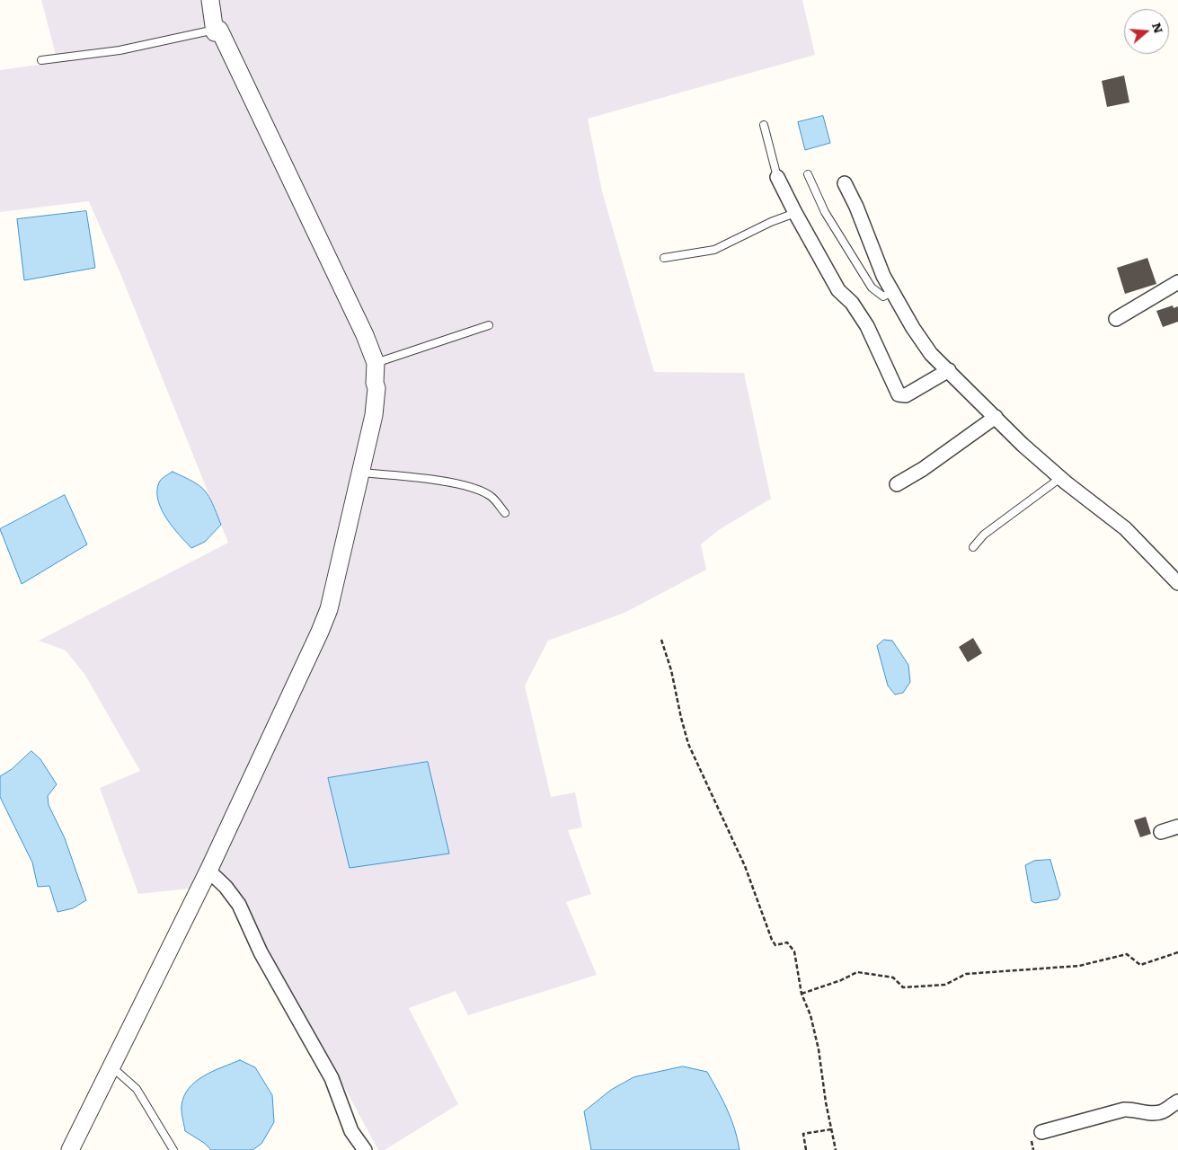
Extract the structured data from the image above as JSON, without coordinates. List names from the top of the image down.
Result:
{
  "north": "right"
}
